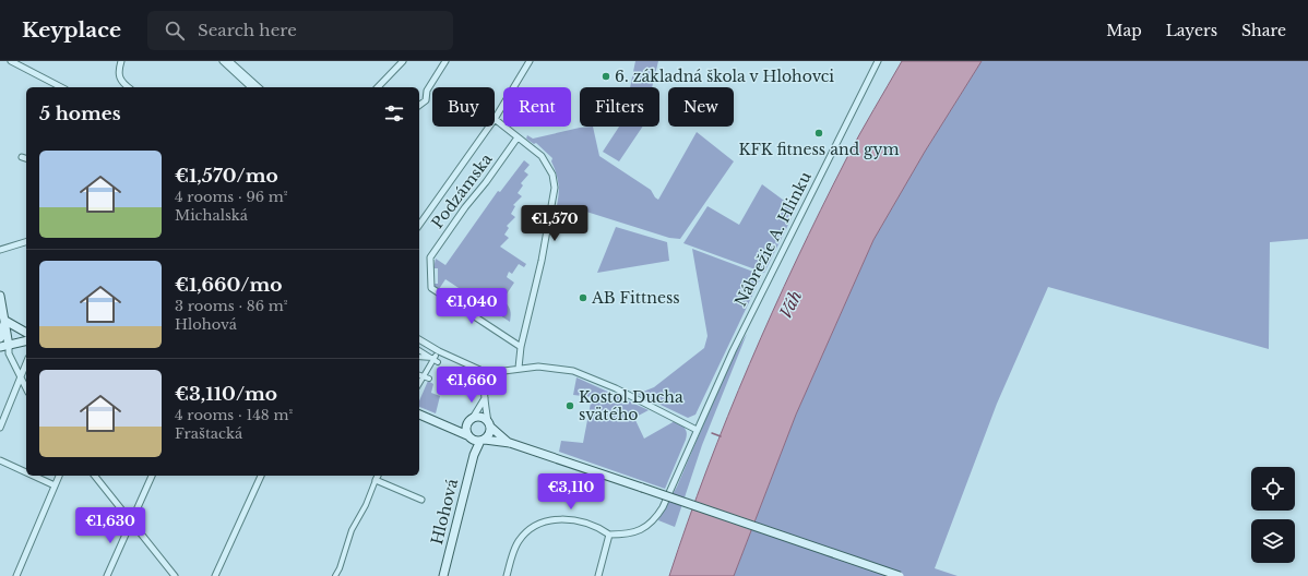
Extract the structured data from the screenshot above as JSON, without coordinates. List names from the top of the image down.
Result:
{
  "streets": {
    "main road": ["Hlohová"],
    "street": ["Podzámska", "Nábrežie A. Hlinku"]
  },
  "water": ["Váh"],
  "places": [
    "6. základná škola v Hlohovci",
    "KFK fitness and gym",
    "AB Fittness",
    "Kostol Ducha svätého"
  ],
  "page": {
    "header": "Keyplace",
    "search": "Search here",
    "nav": ["Map", "Layers", "Share"],
    "chip": [
      "Buy",
      "Rent",
      "Filters",
      "New"
    ],
    "heading": "5 homes",
    "list": [
      {
        "name": "€1,570/mo",
        "note": "4 rooms · 96 m² · Michalská"
      },
      {
        "name": "€1,660/mo",
        "note": "3 rooms · 86 m² · Hlohová"
      },
      {
        "name": "€3,110/mo",
        "note": "4 rooms · 148 m² · Fraštacká"
      }
    ],
    "price": [
      "€1,570",
      "€1,040",
      "€1,660",
      "€3,110",
      "€1,630"
    ]
  }
}
